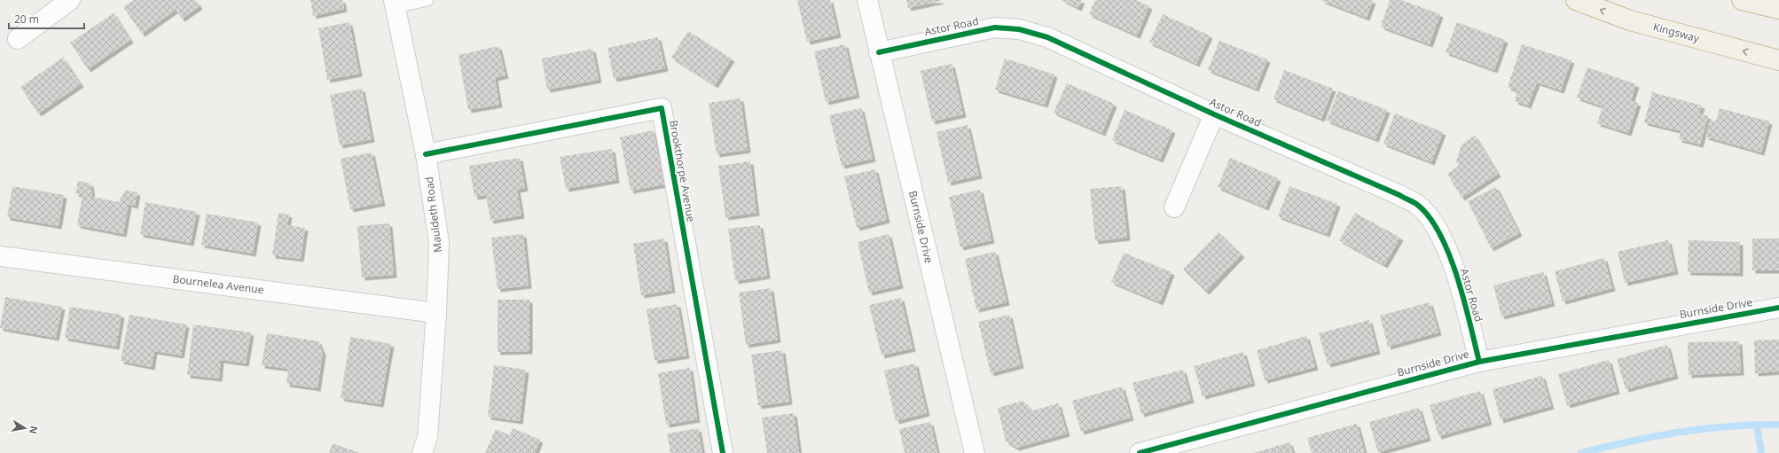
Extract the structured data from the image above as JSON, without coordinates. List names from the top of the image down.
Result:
{
  "streets": {
    "highway": ["Kingsway"],
    "street": [
      "Astor Road",
      "Brookthorpe Avenue",
      "Mauldeth Road",
      "Burnside Drive",
      "Bournelea Avenue"
    ]
  },
  "crossings": [
    ["Astor Road", "Burnside Drive"],
    ["Brookthorpe Avenue", "Mauldeth Road"],
    ["Mauldeth Road", "Bournelea Avenue"]
  ],
  "one_way": ["Kingsway"],
  "scale_bar": "20 m",
  "north": "right"
}
